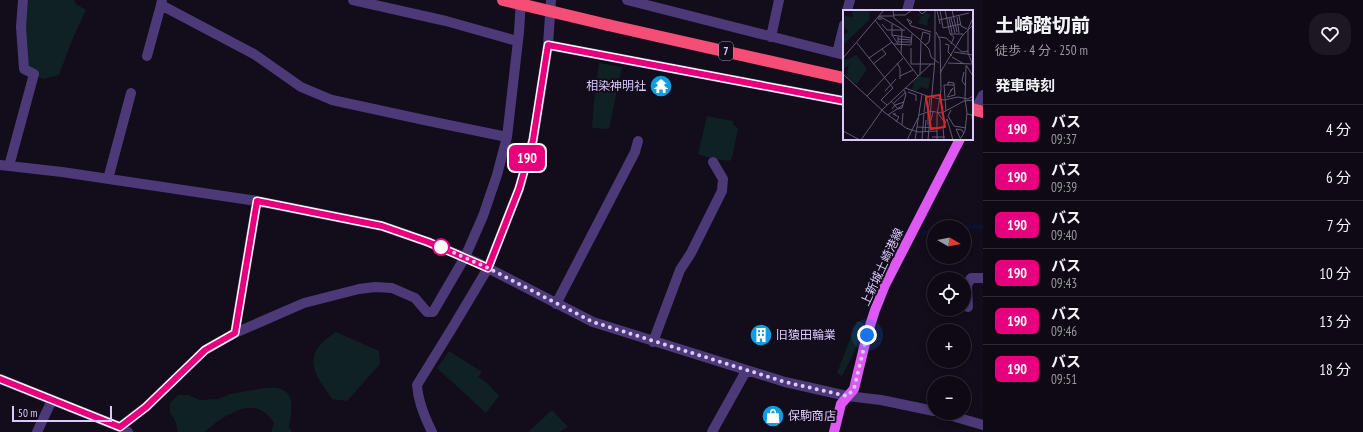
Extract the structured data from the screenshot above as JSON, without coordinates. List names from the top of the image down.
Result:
{
  "streets": {
    "highway": ["7"],
    "main road": ["上新城土崎港線"]
  },
  "places": {
    "temple": ["相染神明社"],
    "building": ["旧猿田輪業"],
    "shop": ["保駒商店"]
  },
  "lines": ["bus line 190"],
  "scale_bar": "50 m",
  "north": "right",
  "page": {
    "on_map": "190",
    "heading": [
      ["土崎踏切前", "徒歩 · 4 分 · 250 m"],
      "発車時刻"
    ],
    "list": [
      {
        "mark": "190",
        "name": "バス",
        "note": "09:37",
        "value": "4 分"
      },
      {
        "mark": "190",
        "name": "バス",
        "note": "09:39",
        "value": "6 分"
      },
      {
        "mark": "190",
        "name": "バス",
        "note": "09:40",
        "value": "7 分"
      },
      {
        "mark": "190",
        "name": "バス",
        "note": "09:43",
        "value": "10 分"
      },
      {
        "mark": "190",
        "name": "バス",
        "note": "09:46",
        "value": "13 分"
      },
      {
        "mark": "190",
        "name": "バス",
        "note": "09:51",
        "value": "18 分"
      }
    ],
    "map_buttons": ["+", "−"],
    "scale": "50 m"
  }
}
